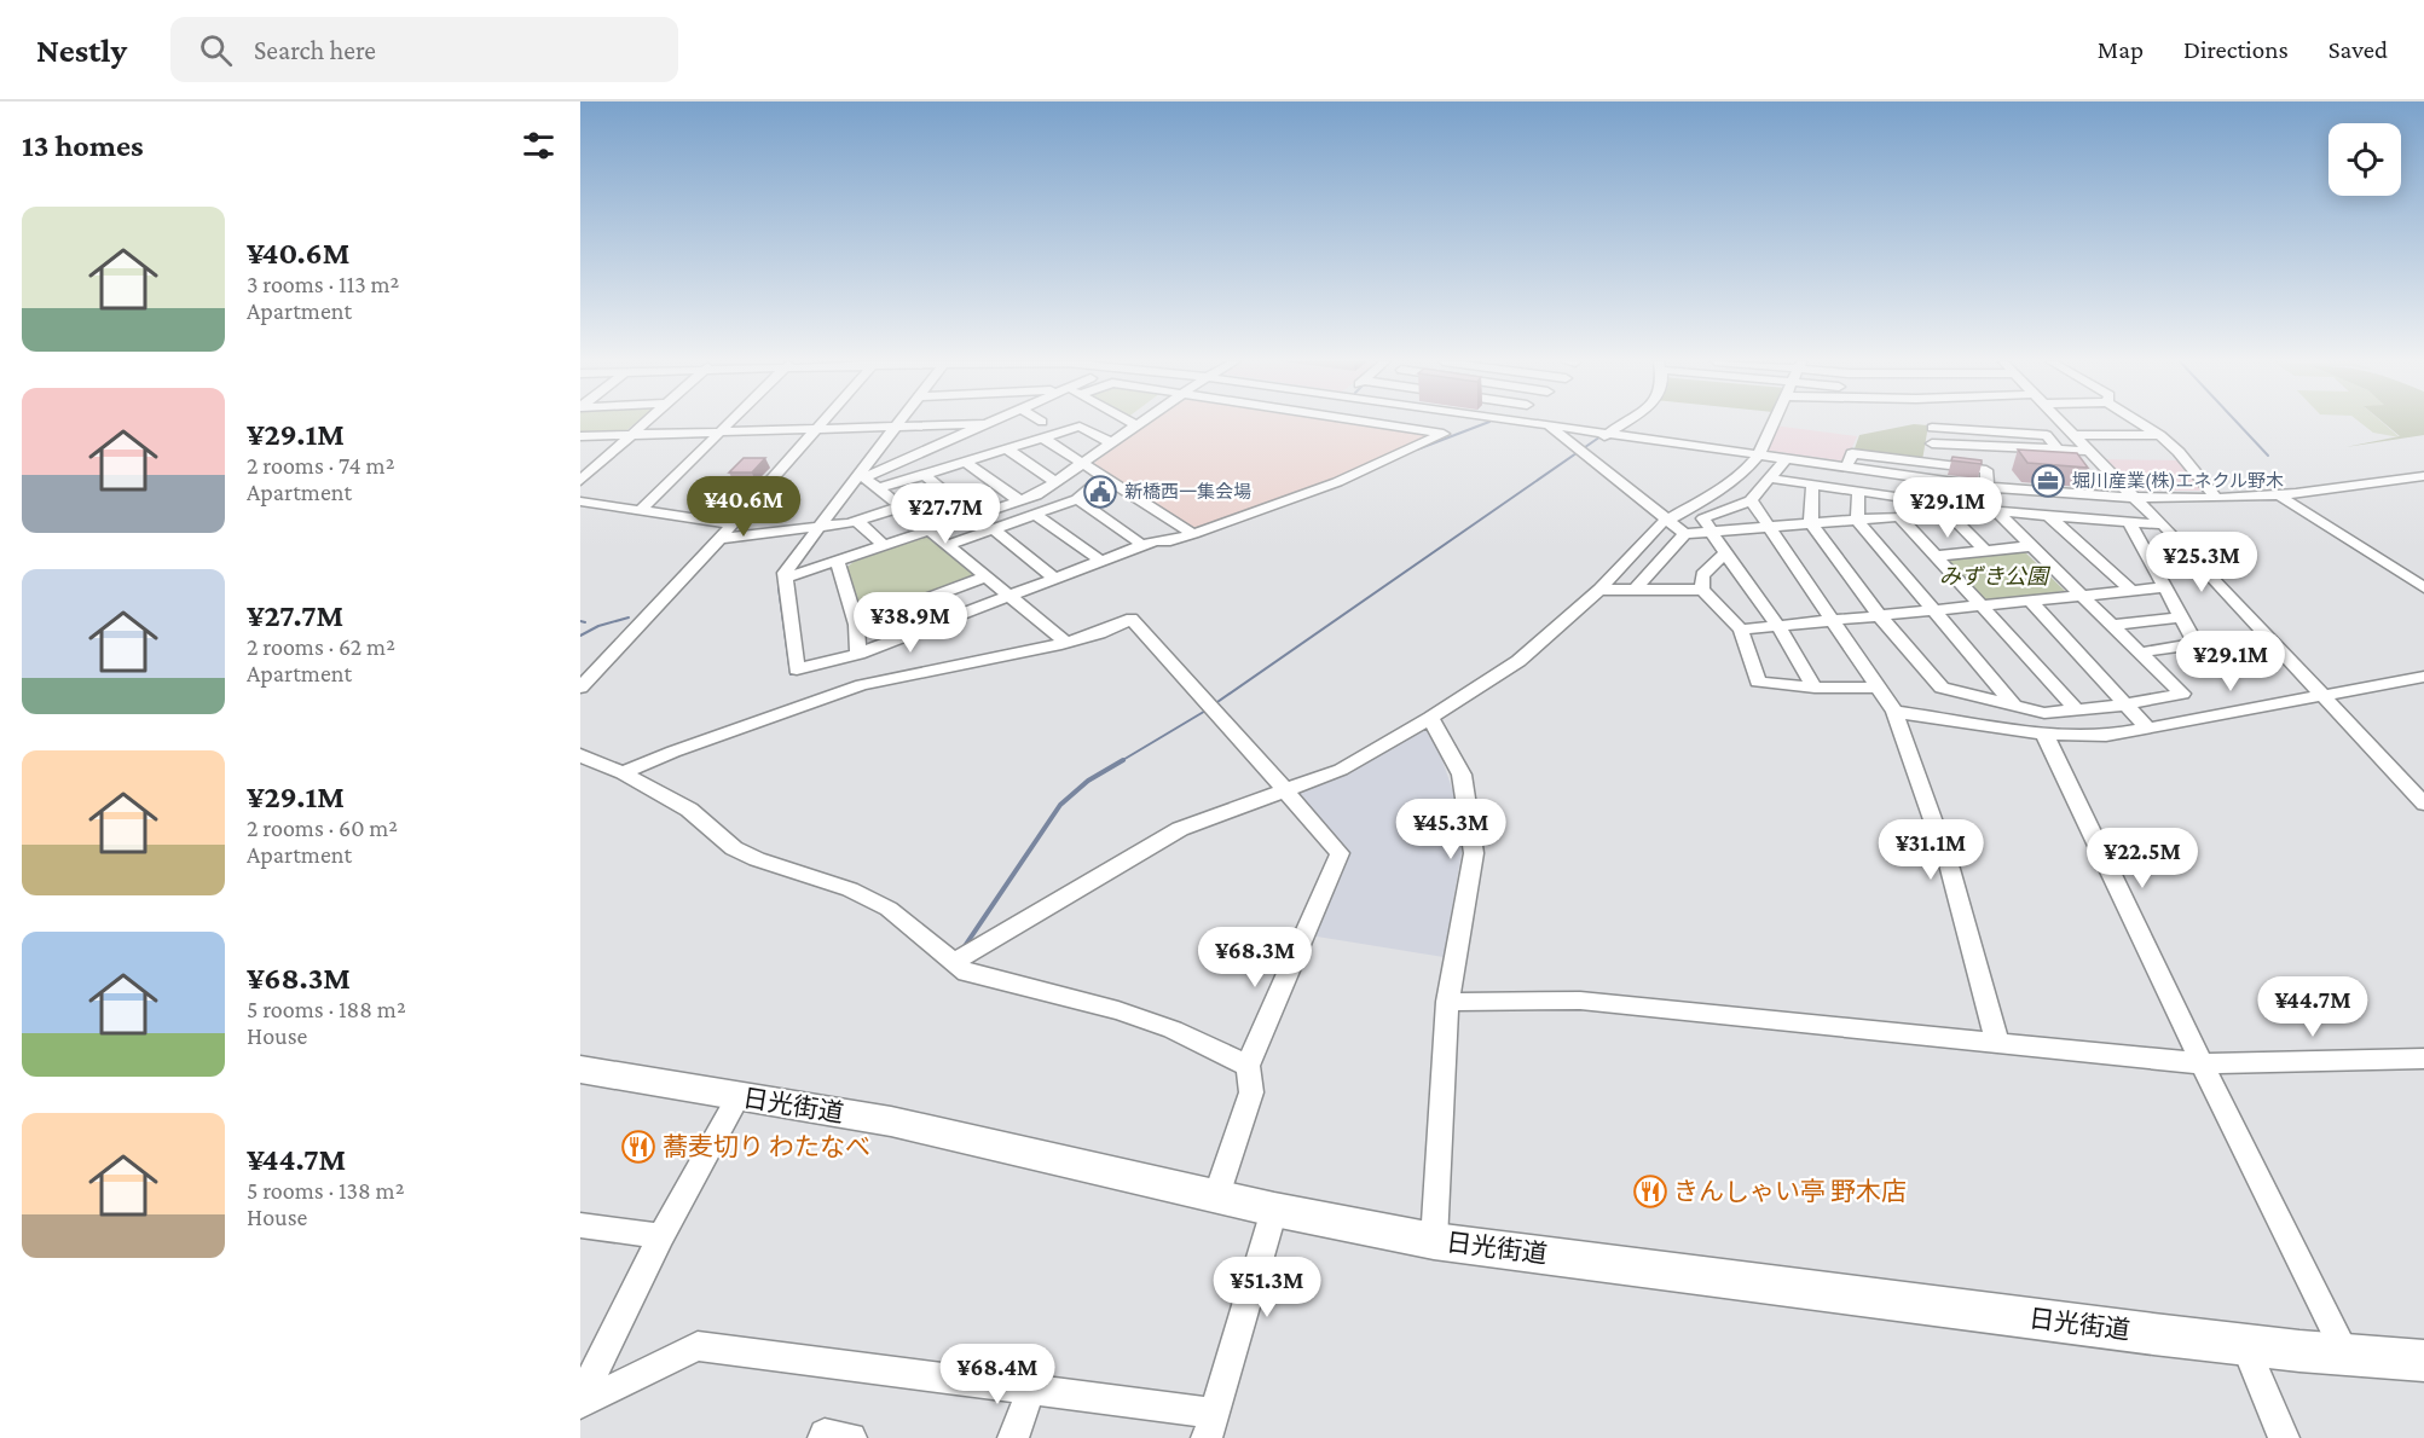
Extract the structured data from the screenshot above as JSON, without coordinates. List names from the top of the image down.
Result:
{
  "streets": {
    "highway": ["日光街道"]
  },
  "parks": ["みずき公園"],
  "places": {
    "office": ["堀川産業(株)エネクル野木"],
    "public building": ["新橋西一集会場"],
    "restaurant": ["蕎麦切り わたなべ", "きんしゃい亭 野木店"]
  },
  "page": {
    "header": "Nestly",
    "search": "Search here",
    "nav": ["Map", "Directions", "Saved"],
    "heading": "13 homes",
    "list": [
      {
        "name": "¥40.6M",
        "note": "3 rooms · 113 m² · Apartment"
      },
      {
        "name": "¥29.1M",
        "note": "2 rooms · 74 m² · Apartment"
      },
      {
        "name": "¥27.7M",
        "note": "2 rooms · 62 m² · Apartment"
      },
      {
        "name": "¥29.1M",
        "note": "2 rooms · 60 m² · Apartment"
      },
      {
        "name": "¥68.3M",
        "note": "5 rooms · 188 m² · House"
      },
      {
        "name": "¥44.7M",
        "note": "5 rooms · 138 m² · House"
      }
    ],
    "price": [
      "¥40.6M",
      "¥29.1M",
      "¥27.7M",
      "¥25.3M",
      "¥38.9M",
      "¥29.1M",
      "¥45.3M",
      "¥31.1M",
      "¥22.5M",
      "¥68.3M",
      "¥44.7M",
      "¥51.3M",
      "¥68.4M"
    ]
  }
}
